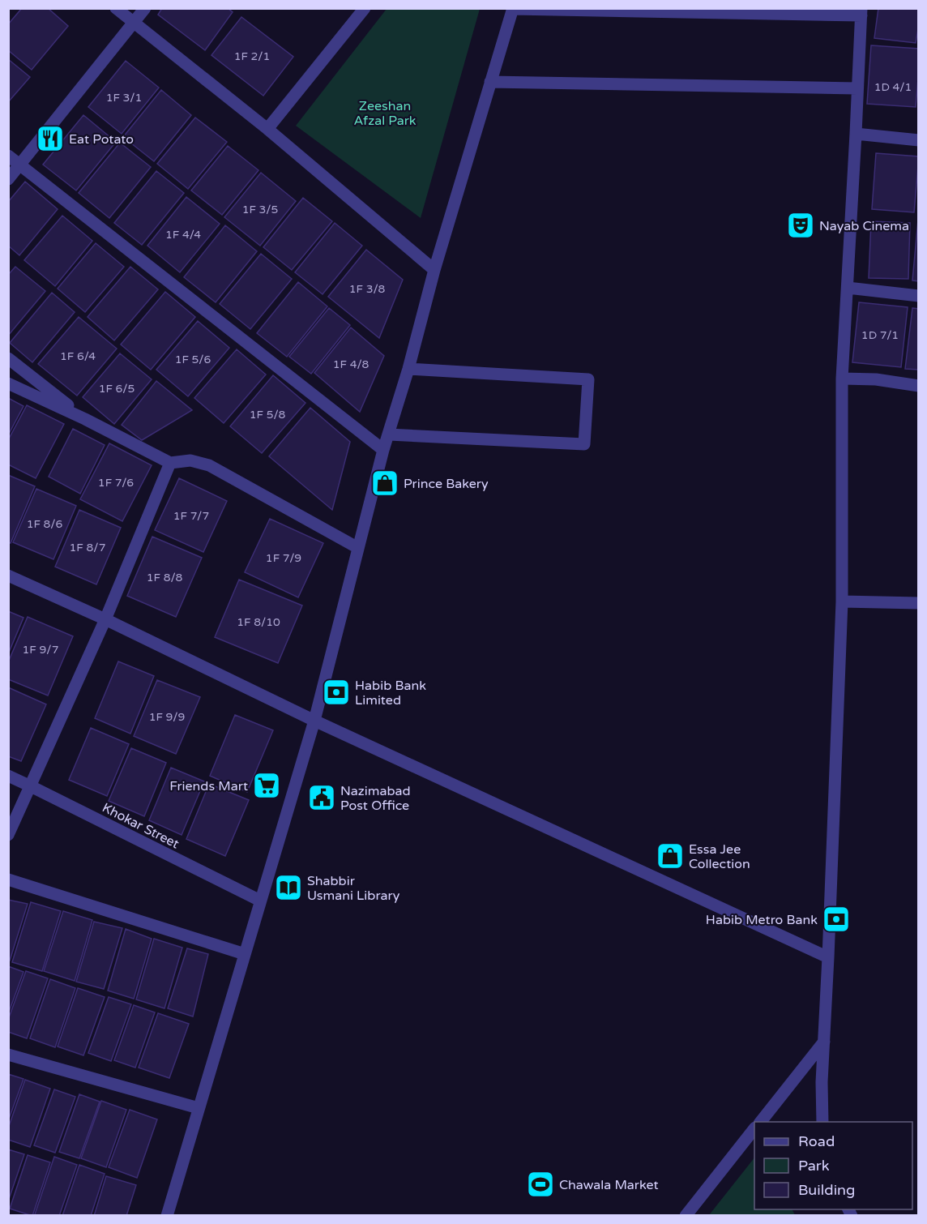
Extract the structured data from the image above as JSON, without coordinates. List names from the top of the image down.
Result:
{
  "streets": {
    "street": ["Khokar Street"]
  },
  "parks": ["Zeeshan Afzal Park"],
  "places": {
    "restaurant": ["Eat Potato"],
    "theatre": ["Nayab Cinema"],
    "shop": ["Prince Bakery", "Essa Jee Collection"],
    "bank": ["Habib Bank Limited", "Habib Metro Bank"],
    "supermarket": ["Friends Mart"],
    "public building": ["Nazimabad Post Office"],
    "library": ["Shabbir Usmani Library"],
    "sports": ["Chawala Market"]
  },
  "house_numbers": [
    "1F 2/1",
    "1D 4/1",
    "1F 3/1",
    "1F 3/5",
    "1F 4/4",
    "1F 3/8",
    "1D 7/1",
    "1F 6/4",
    "1F 5/6",
    "1F 4/8",
    "1F 6/5",
    "1F 5/8",
    "1F 7/6",
    "1F 7/7",
    "1F 8/6",
    "1F 8/7",
    "1F 7/9",
    "1F 8/8",
    "1F 8/10",
    "1F 9/7",
    "1F 9/9"
  ],
  "legend": ["Road", "Park", "Building"]
}
